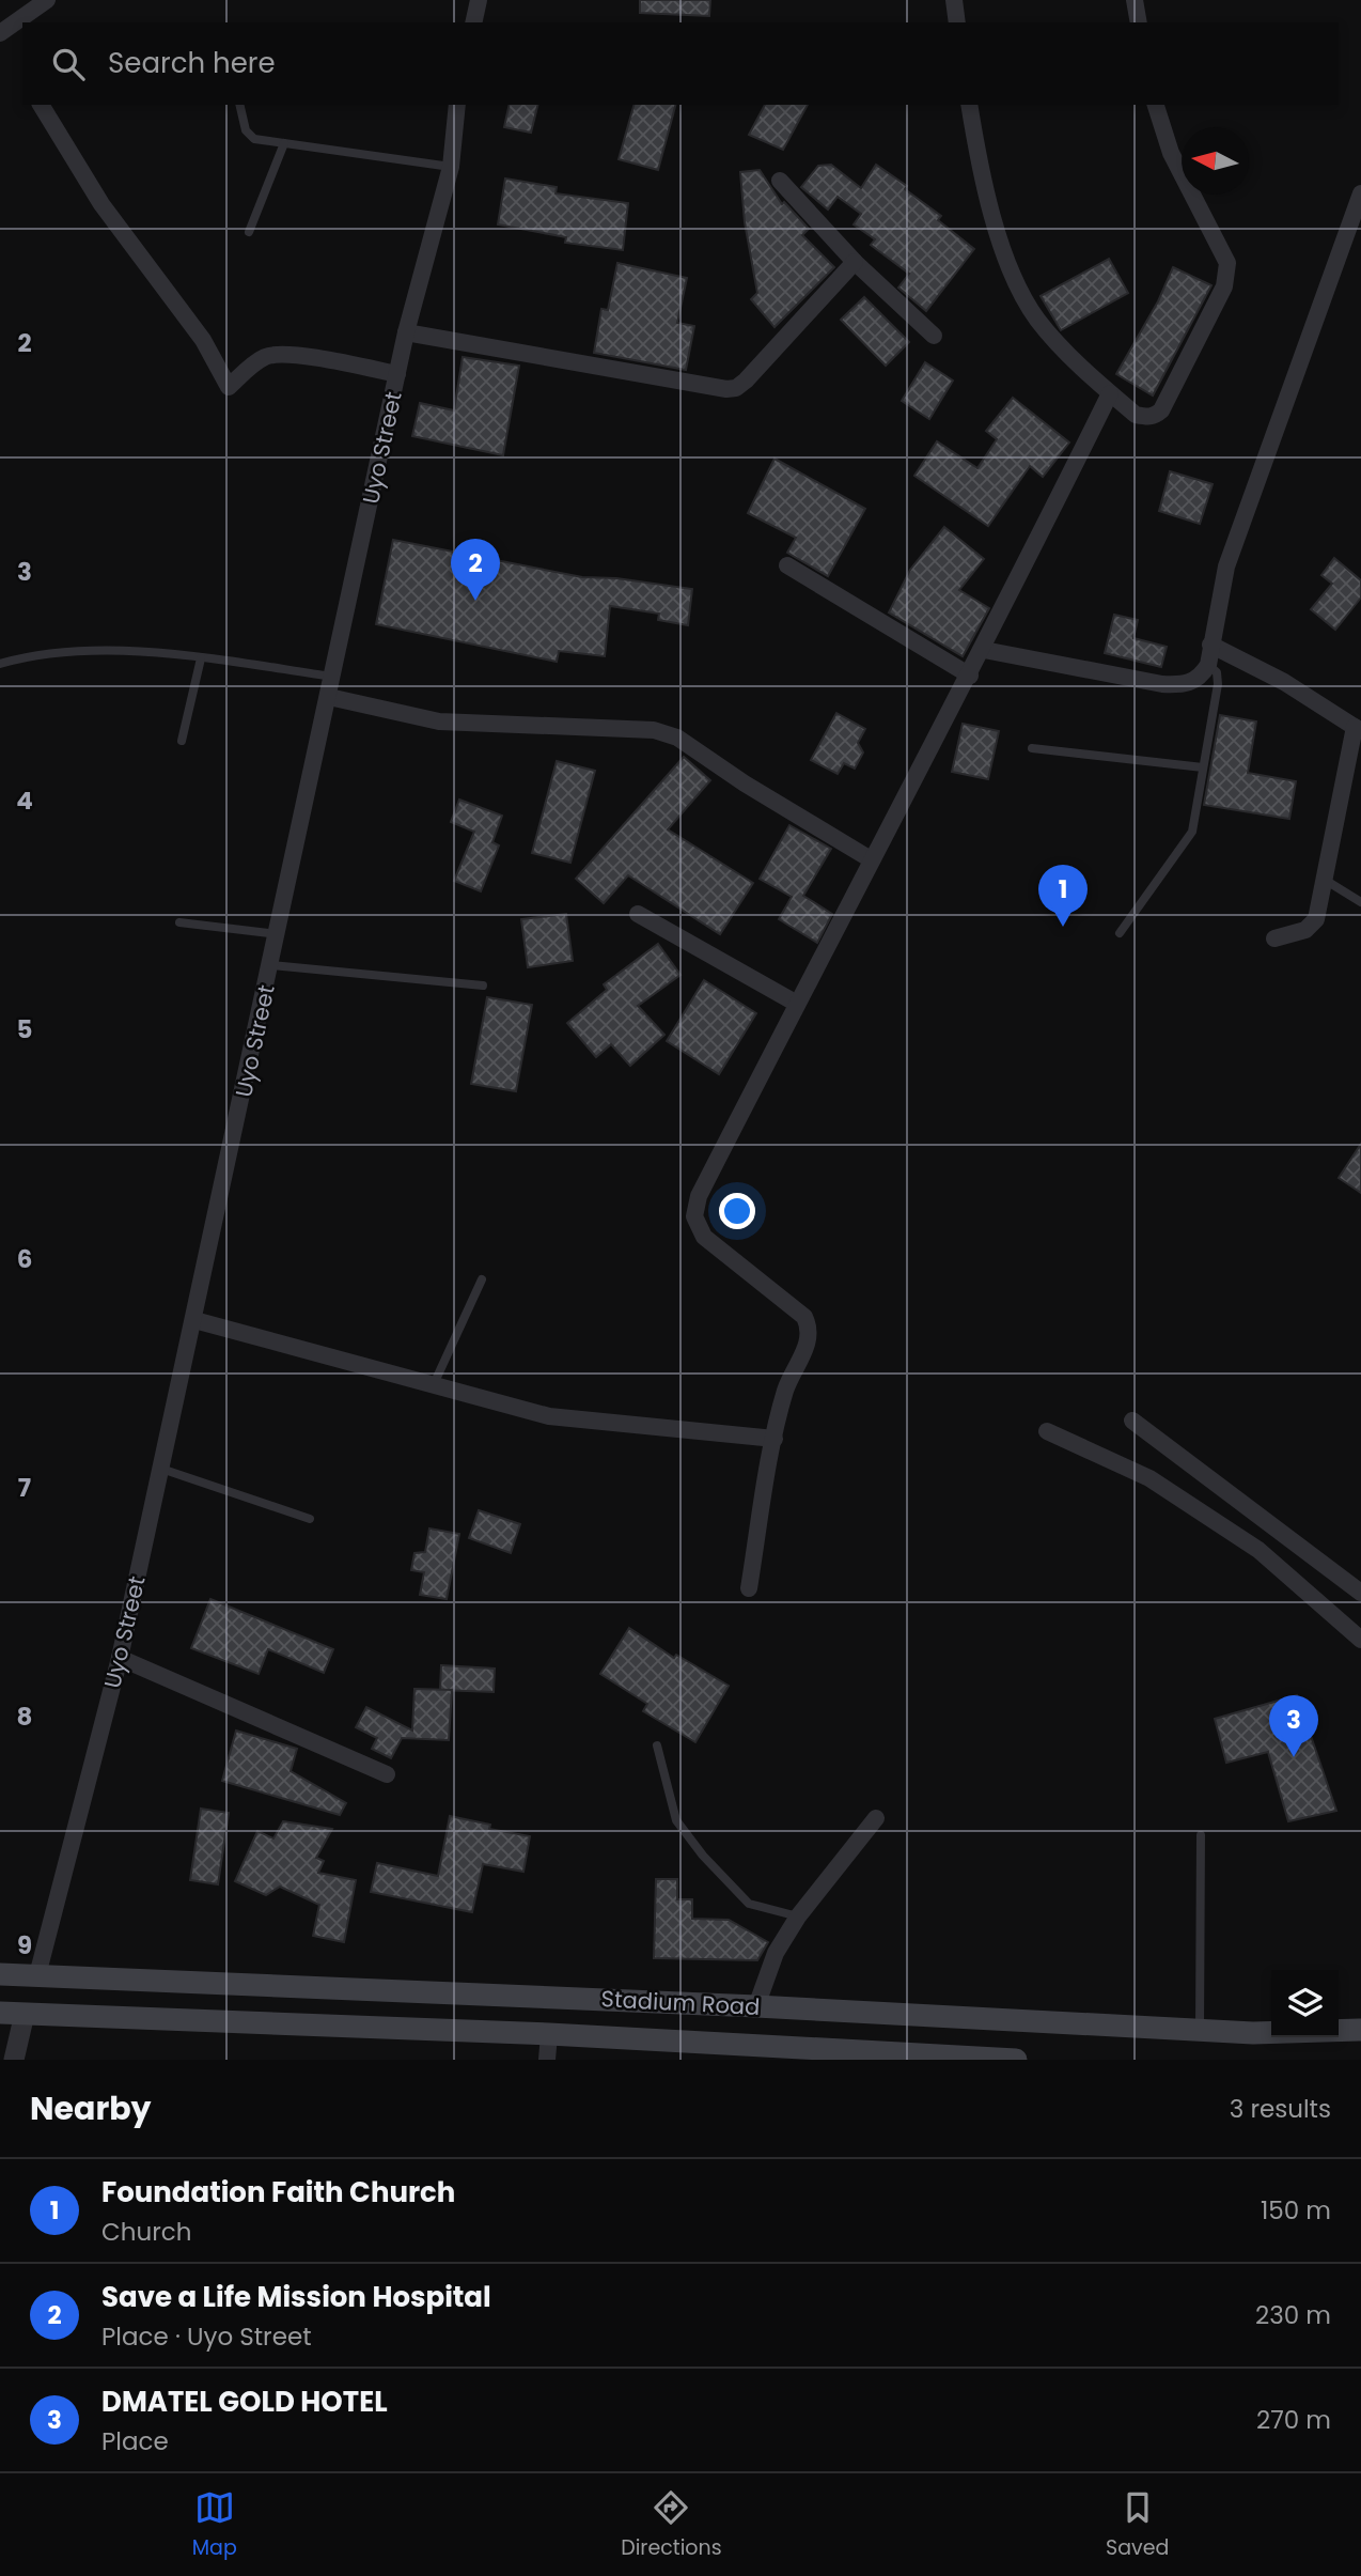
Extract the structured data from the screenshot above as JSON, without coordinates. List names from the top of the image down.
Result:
{
  "streets": {
    "main road": ["Stadium Road"],
    "street": ["Uyo Street"]
  },
  "crossings": [
    ["Uyo Street", "Stadium Road"]
  ],
  "north": "left",
  "page": {
    "search": "Search here",
    "pins": ["2", "1", "3"],
    "heading": ["Nearby", "3 results"],
    "list": [
      {
        "mark": "1",
        "name": "Foundation Faith Church",
        "note": "Church",
        "value": "150 m"
      },
      {
        "mark": "2",
        "name": "Save a Life Mission Hospital",
        "note": "Place · Uyo Street",
        "value": "230 m"
      },
      {
        "mark": "3",
        "name": "DMATEL GOLD HOTEL",
        "note": "Place",
        "value": "270 m"
      }
    ],
    "nav": ["Map", "Directions", "Saved"]
  },
  "grid": {
    "rows": [
      "2",
      "3",
      "4",
      "5",
      "6",
      "7",
      "8",
      "9"
    ]
  }
}
